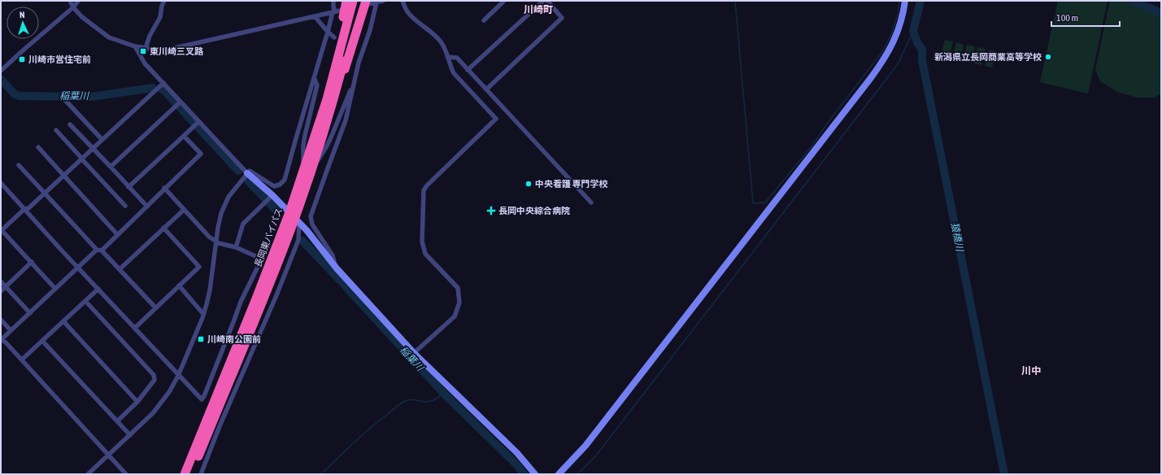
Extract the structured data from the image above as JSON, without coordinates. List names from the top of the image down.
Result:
{
  "streets": {
    "highway": ["長岡東バイパス"]
  },
  "districts": ["川崎町", "川中"],
  "water": ["稲葉川", "猿橋川"],
  "places": {
    "transit": ["東川崎三叉路", "川崎市営住宅前", "川崎南公園前"],
    "other": ["新潟県立長岡商業高等学校", "中央看護 専門学校"],
    "health": ["長岡中央綜合病院"]
  },
  "scale_bar": "100 m",
  "north": "top"
}
